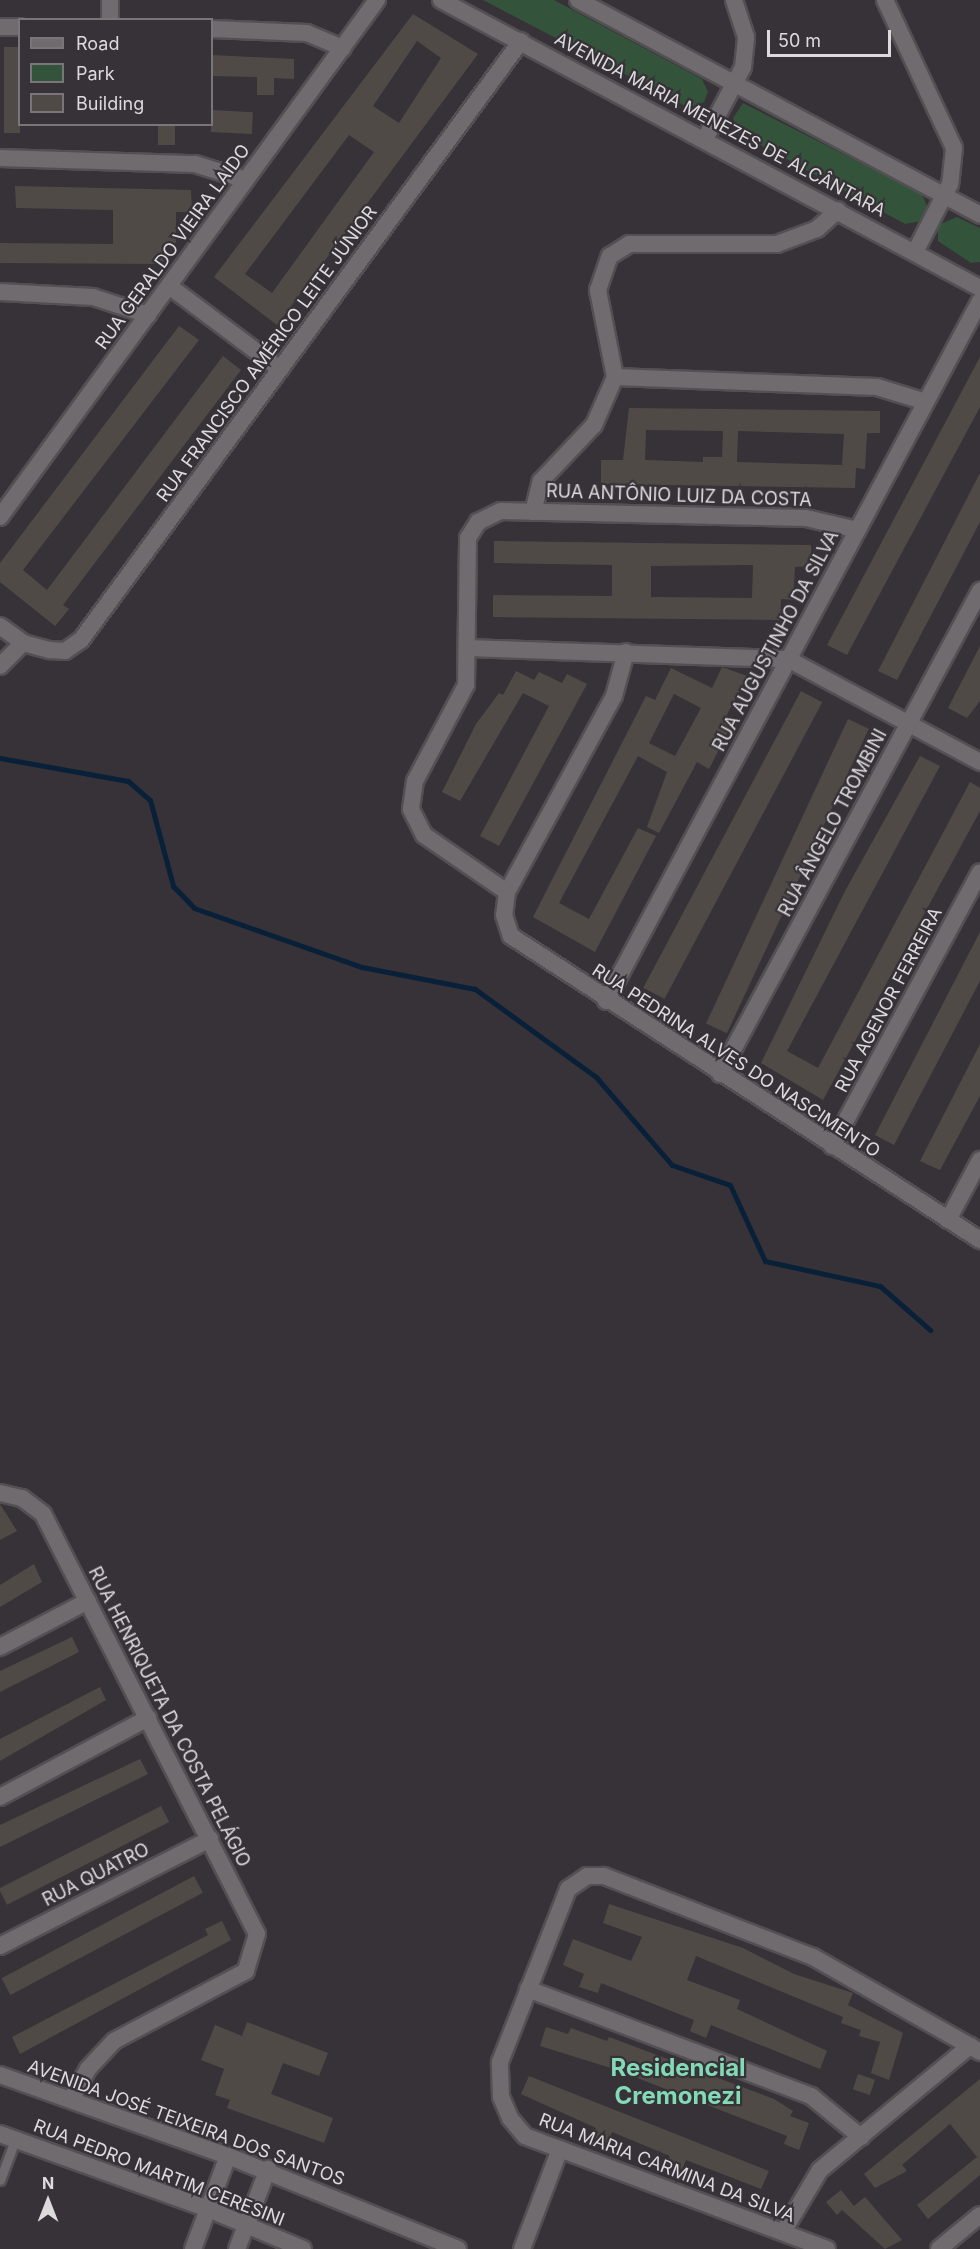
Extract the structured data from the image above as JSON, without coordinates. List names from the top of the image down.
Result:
{
  "streets": {
    "street": [
      "AVENIDA MARIA MENEZES DE ALCÂNTARA",
      "RUA GERALDO VIEIRA LAIDO",
      "RUA FRANCISCO AMÉRICO LEITE JÚNIOR",
      "RUA ANTÔNIO LUIZ DA COSTA",
      "RUA AUGUSTINHO DA SILVA",
      "RUA ÂNGELO TROMBINI",
      "RUA AGENOR FERREIRA",
      "RUA PEDRINA ALVES DO NASCIMENTO",
      "RUA HENRIQUETA DA COSTA PELÁGIO",
      "RUA QUATRO",
      "AVENIDA JOSÉ TEIXEIRA DOS SANTOS",
      "RUA MARIA CARMINA DA SILVA",
      "RUA PEDRO MARTIM CERESINI"
    ]
  },
  "crossings": [
    ["AVENIDA MARIA MENEZES DE ALCÂNTARA", "RUA FRANCISCO AMÉRICO LEITE JÚNIOR"],
    ["RUA ANTÔNIO LUIZ DA COSTA", "RUA AUGUSTINHO DA SILVA"],
    ["RUA ANTÔNIO LUIZ DA COSTA", "RUA PEDRINA ALVES DO NASCIMENTO"],
    ["RUA AUGUSTINHO DA SILVA", "RUA PEDRINA ALVES DO NASCIMENTO"],
    ["RUA ÂNGELO TROMBINI", "RUA PEDRINA ALVES DO NASCIMENTO"],
    ["RUA AGENOR FERREIRA", "RUA PEDRINA ALVES DO NASCIMENTO"],
    ["RUA HENRIQUETA DA COSTA PELÁGIO", "RUA QUATRO"],
    ["RUA HENRIQUETA DA COSTA PELÁGIO", "AVENIDA JOSÉ TEIXEIRA DOS SANTOS"]
  ],
  "districts": ["Residencial Cremonezi"],
  "legend": ["Road", "Park", "Building"],
  "scale_bar": "50 m",
  "north": "top"
}
